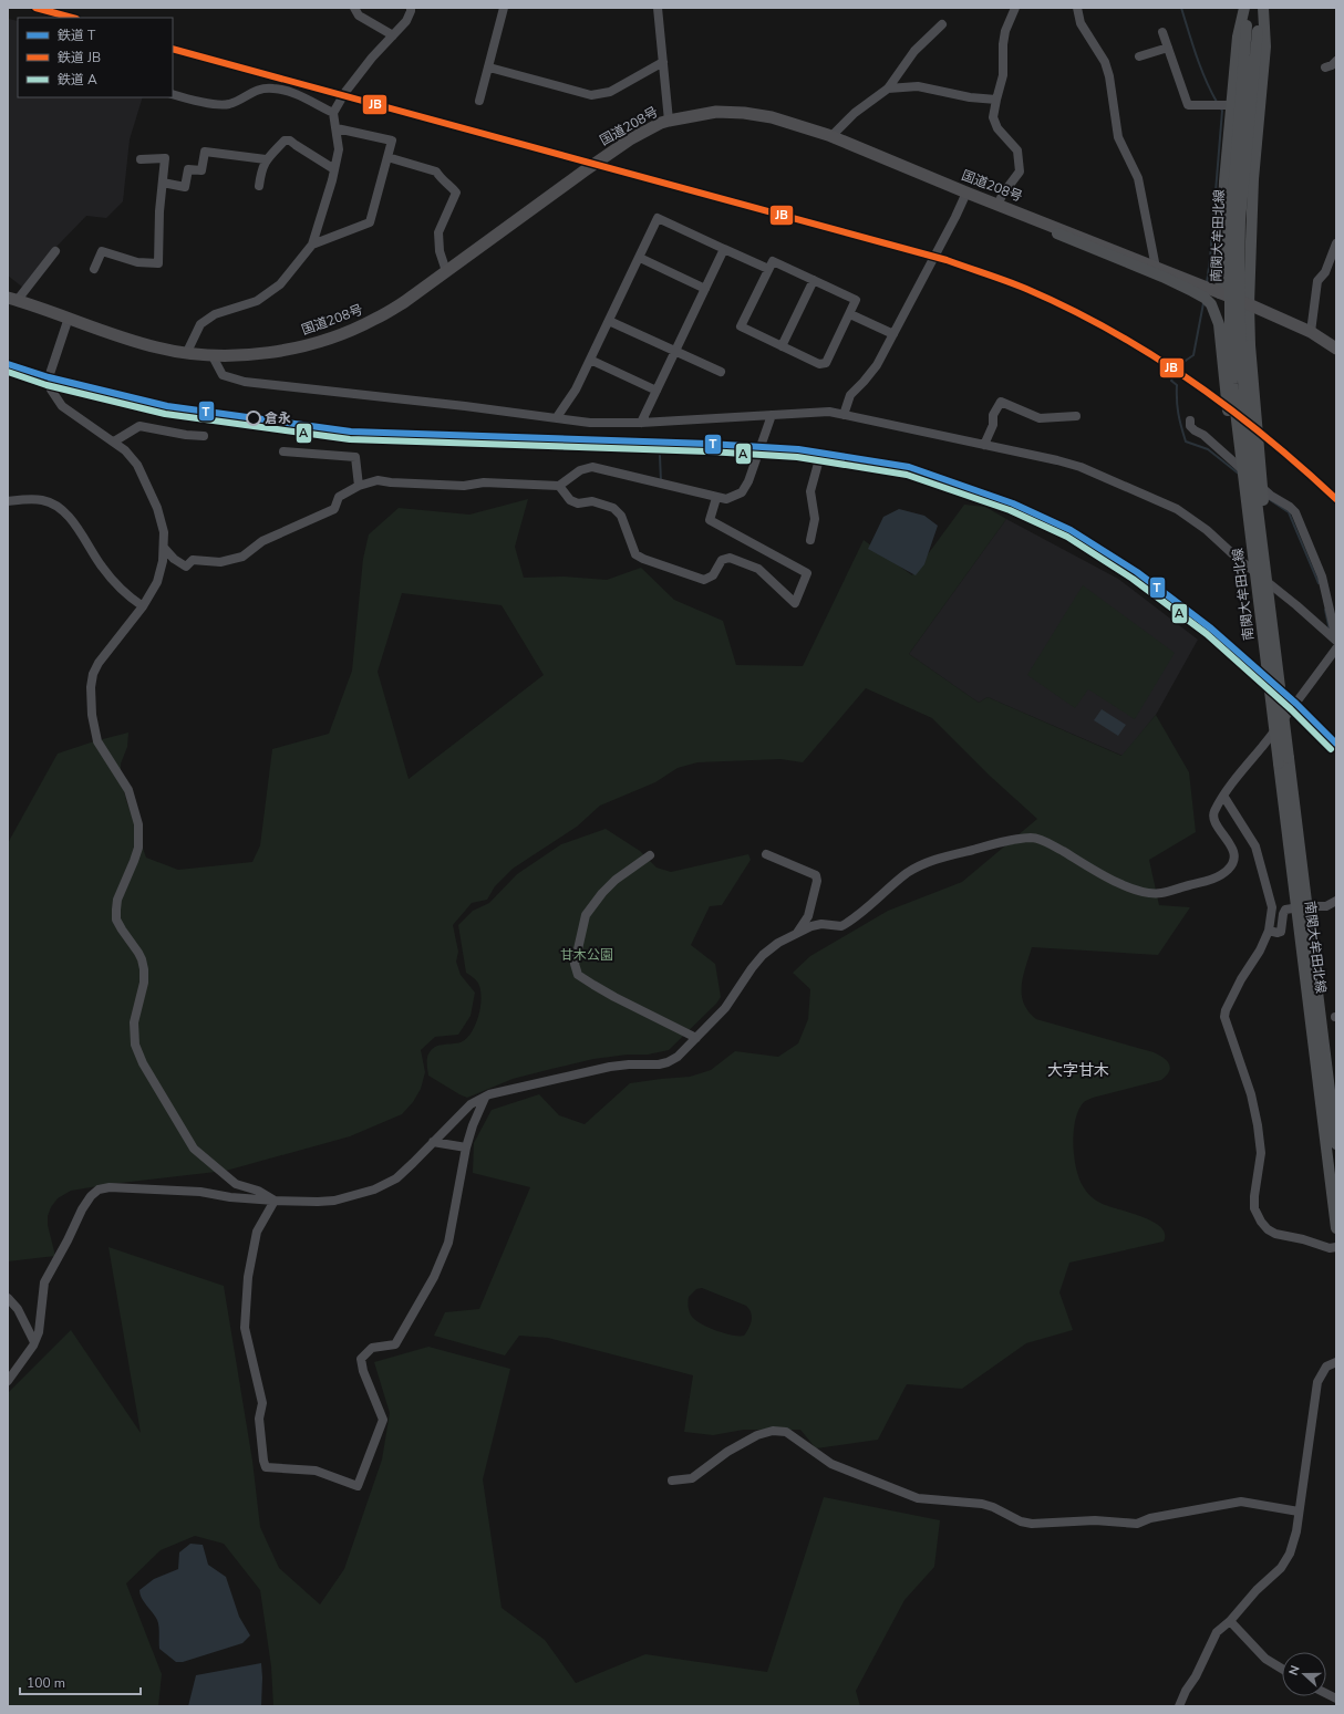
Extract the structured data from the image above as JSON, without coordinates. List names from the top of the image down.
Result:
{
  "streets": {
    "highway": ["国道208号"],
    "main road": ["南関大牟田北線"]
  },
  "districts": ["大字甘木"],
  "parks": ["甘木公園"],
  "places": ["倉永"],
  "lines": ["rail line JB", "rail line T", "rail line A"],
  "legend": ["鉄道 T", "鉄道 JB", "鉄道 A"],
  "scale_bar": "100 m",
  "north": "left"
}
